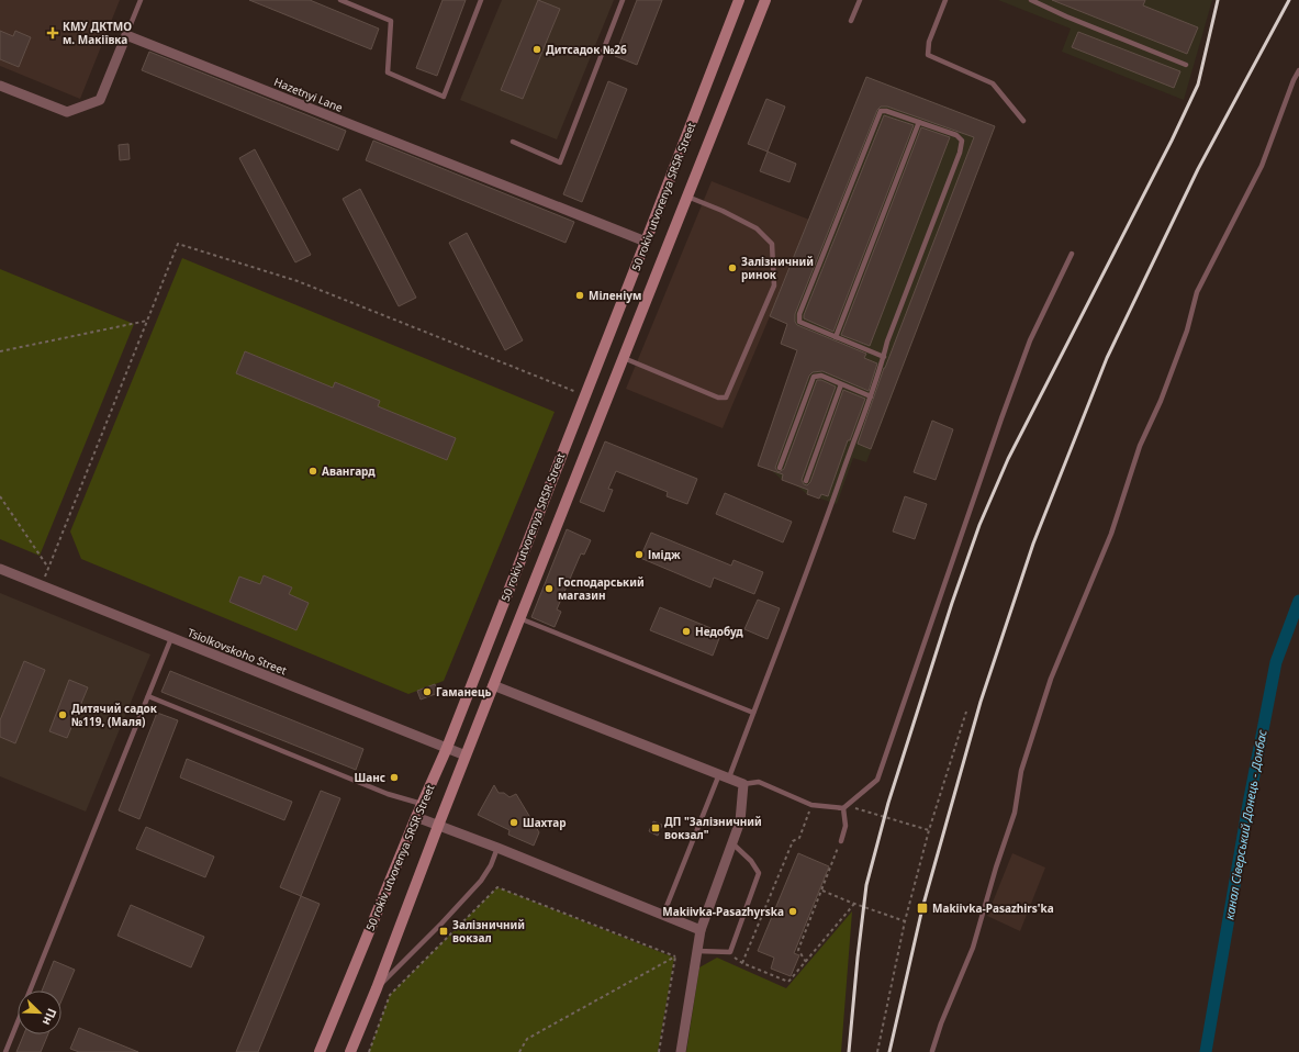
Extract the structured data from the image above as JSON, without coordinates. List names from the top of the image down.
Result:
{
  "streets": {
    "main road": ["50 rokiv utvorenya SRSR Street"],
    "street": ["Hazetnyi Lane", "Tsiolkovskoho Street"]
  },
  "crossings": [
    ["Hazetnyi Lane", "50 rokiv utvorenya SRSR Street"],
    ["50 rokiv utvorenya SRSR Street", "Tsiolkovskoho Street"]
  ],
  "water": ["канал Сіверський Донець - Донбас"],
  "places": {
    "health": ["КМУ ДКТМО м. Макіївка"],
    "other": [
      "Дитсадок №26",
      "Залізничний ринок",
      "Міленіум",
      "Авангард",
      "Імідж",
      "Господарський магазин",
      "Недобуд",
      "Гаманець",
      "Дитячий садок №119, (Маля)",
      "Шанс",
      "Шахтар",
      "Makiivka-Pasazhyrska"
    ],
    "transit": ["ДП \"Залізничний вокзал\"", "Makiivka-Pasazhirs'ka", "Залізничний вокзал"]
  },
  "north": "bottom right"
}
